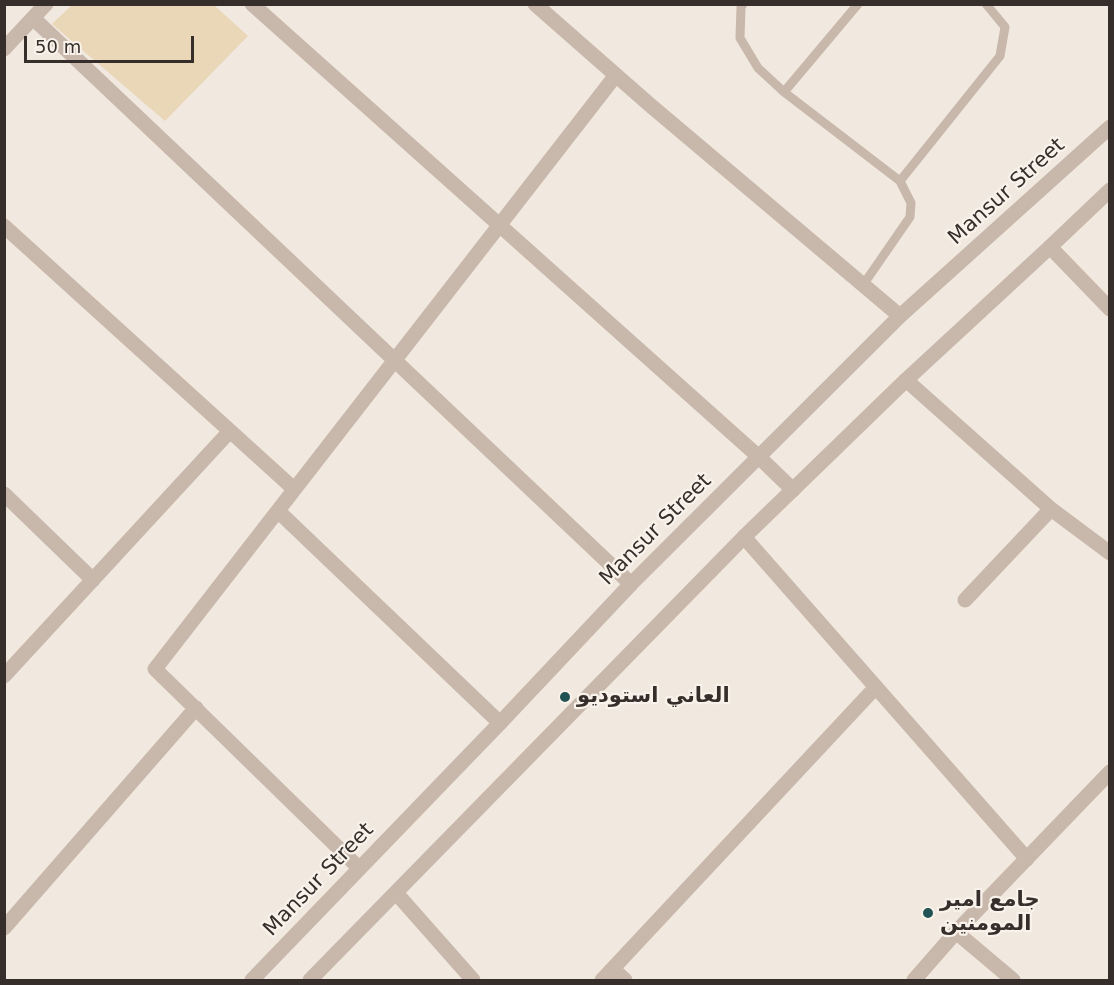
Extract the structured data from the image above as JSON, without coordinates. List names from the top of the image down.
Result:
{
  "streets": {
    "street": ["Mansur Street"]
  },
  "places": ["العاني استوديو", "جامع امير المومنين"],
  "scale_bar": "50 m"
}
